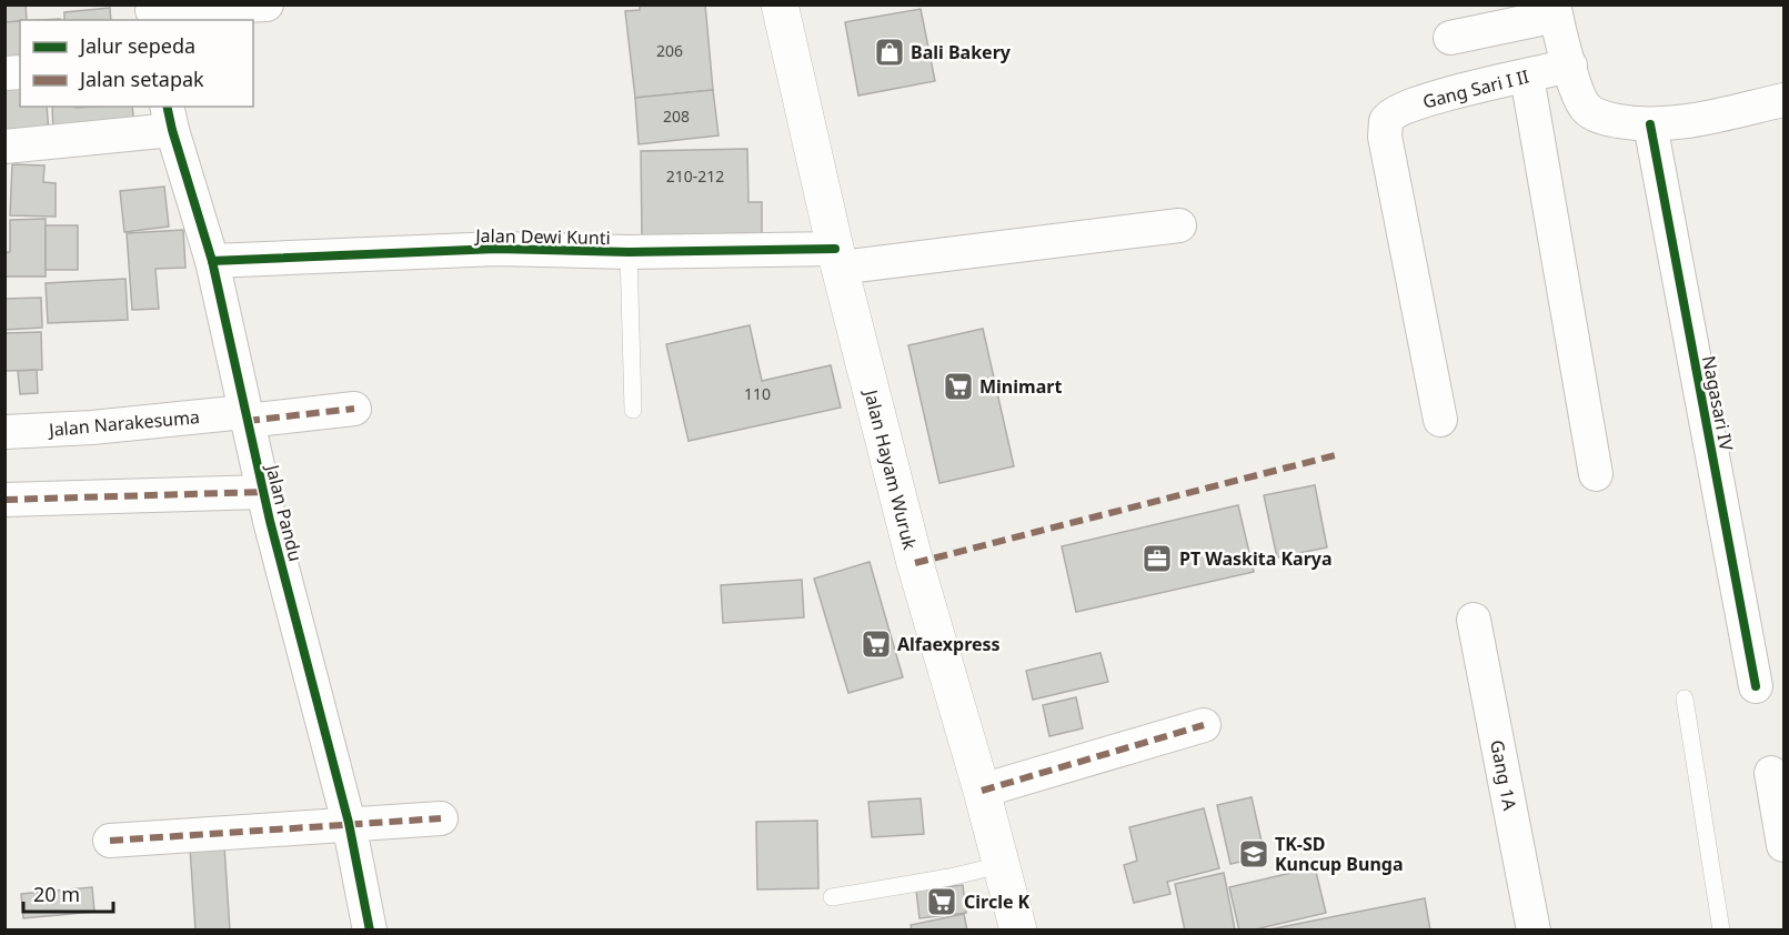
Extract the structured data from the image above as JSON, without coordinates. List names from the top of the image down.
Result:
{
  "streets": {
    "main road": ["Jalan Hayam Wuruk"],
    "street": [
      "Gang Sari I II",
      "Jalan Dewi Kunti",
      "Nagasari IV",
      "Jalan Narakesuma",
      "Jalan Pandu",
      "Gang 1A"
    ]
  },
  "crossings": [
    ["Jalan Dewi Kunti", "Jalan Hayam Wuruk"],
    ["Jalan Dewi Kunti", "Jalan Pandu"],
    ["Jalan Narakesuma", "Jalan Pandu"]
  ],
  "places": {
    "shop": ["Bali Bakery"],
    "supermarket": ["Minimart", "Alfaexpress", "Circle K"],
    "office": ["PT Waskita Karya"],
    "school or university": ["TK-SD Kuncup Bunga"]
  },
  "house_numbers": [
    "206",
    "208",
    "210-212",
    "110"
  ],
  "legend": ["Jalur sepeda", "Jalan setapak"],
  "scale_bar": "20 m"
}
